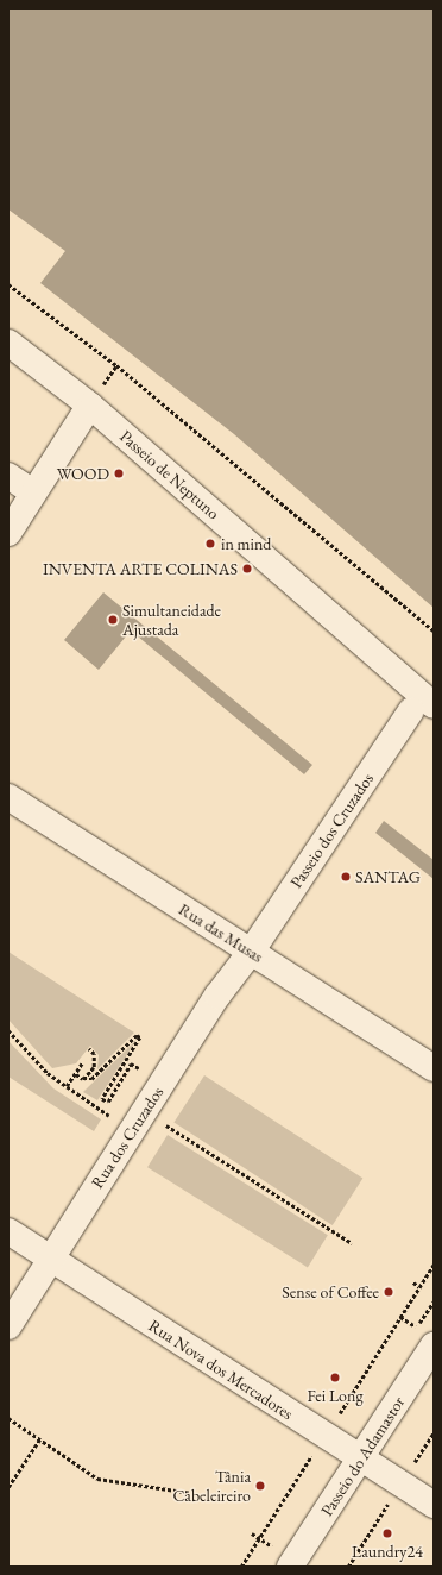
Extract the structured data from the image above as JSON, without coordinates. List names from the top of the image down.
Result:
{
  "streets": {
    "street": [
      "Passeio de Neptuno",
      "Passeio dos Cruzados",
      "Rua das Musas",
      "Rua dos Cruzados",
      "Rua Nova dos Mercadores",
      "Passeio do Adamastor"
    ]
  },
  "crossings": [
    ["Passeio de Neptuno", "Passeio dos Cruzados"],
    ["Passeio dos Cruzados", "Rua das Musas"],
    ["Passeio dos Cruzados", "Rua dos Cruzados"],
    ["Rua das Musas", "Rua dos Cruzados"],
    ["Rua dos Cruzados", "Rua Nova dos Mercadores"],
    ["Rua Nova dos Mercadores", "Passeio do Adamastor"]
  ],
  "places": [
    "WOOD",
    "in mind",
    "INVENTA ARTE COLINAS",
    "Simultaneidade Ajustada",
    "SANTAG",
    "Sense of Coffee",
    "Fei Long",
    "Tânia Cabeleireiro",
    "Laundry24"
  ]
}
